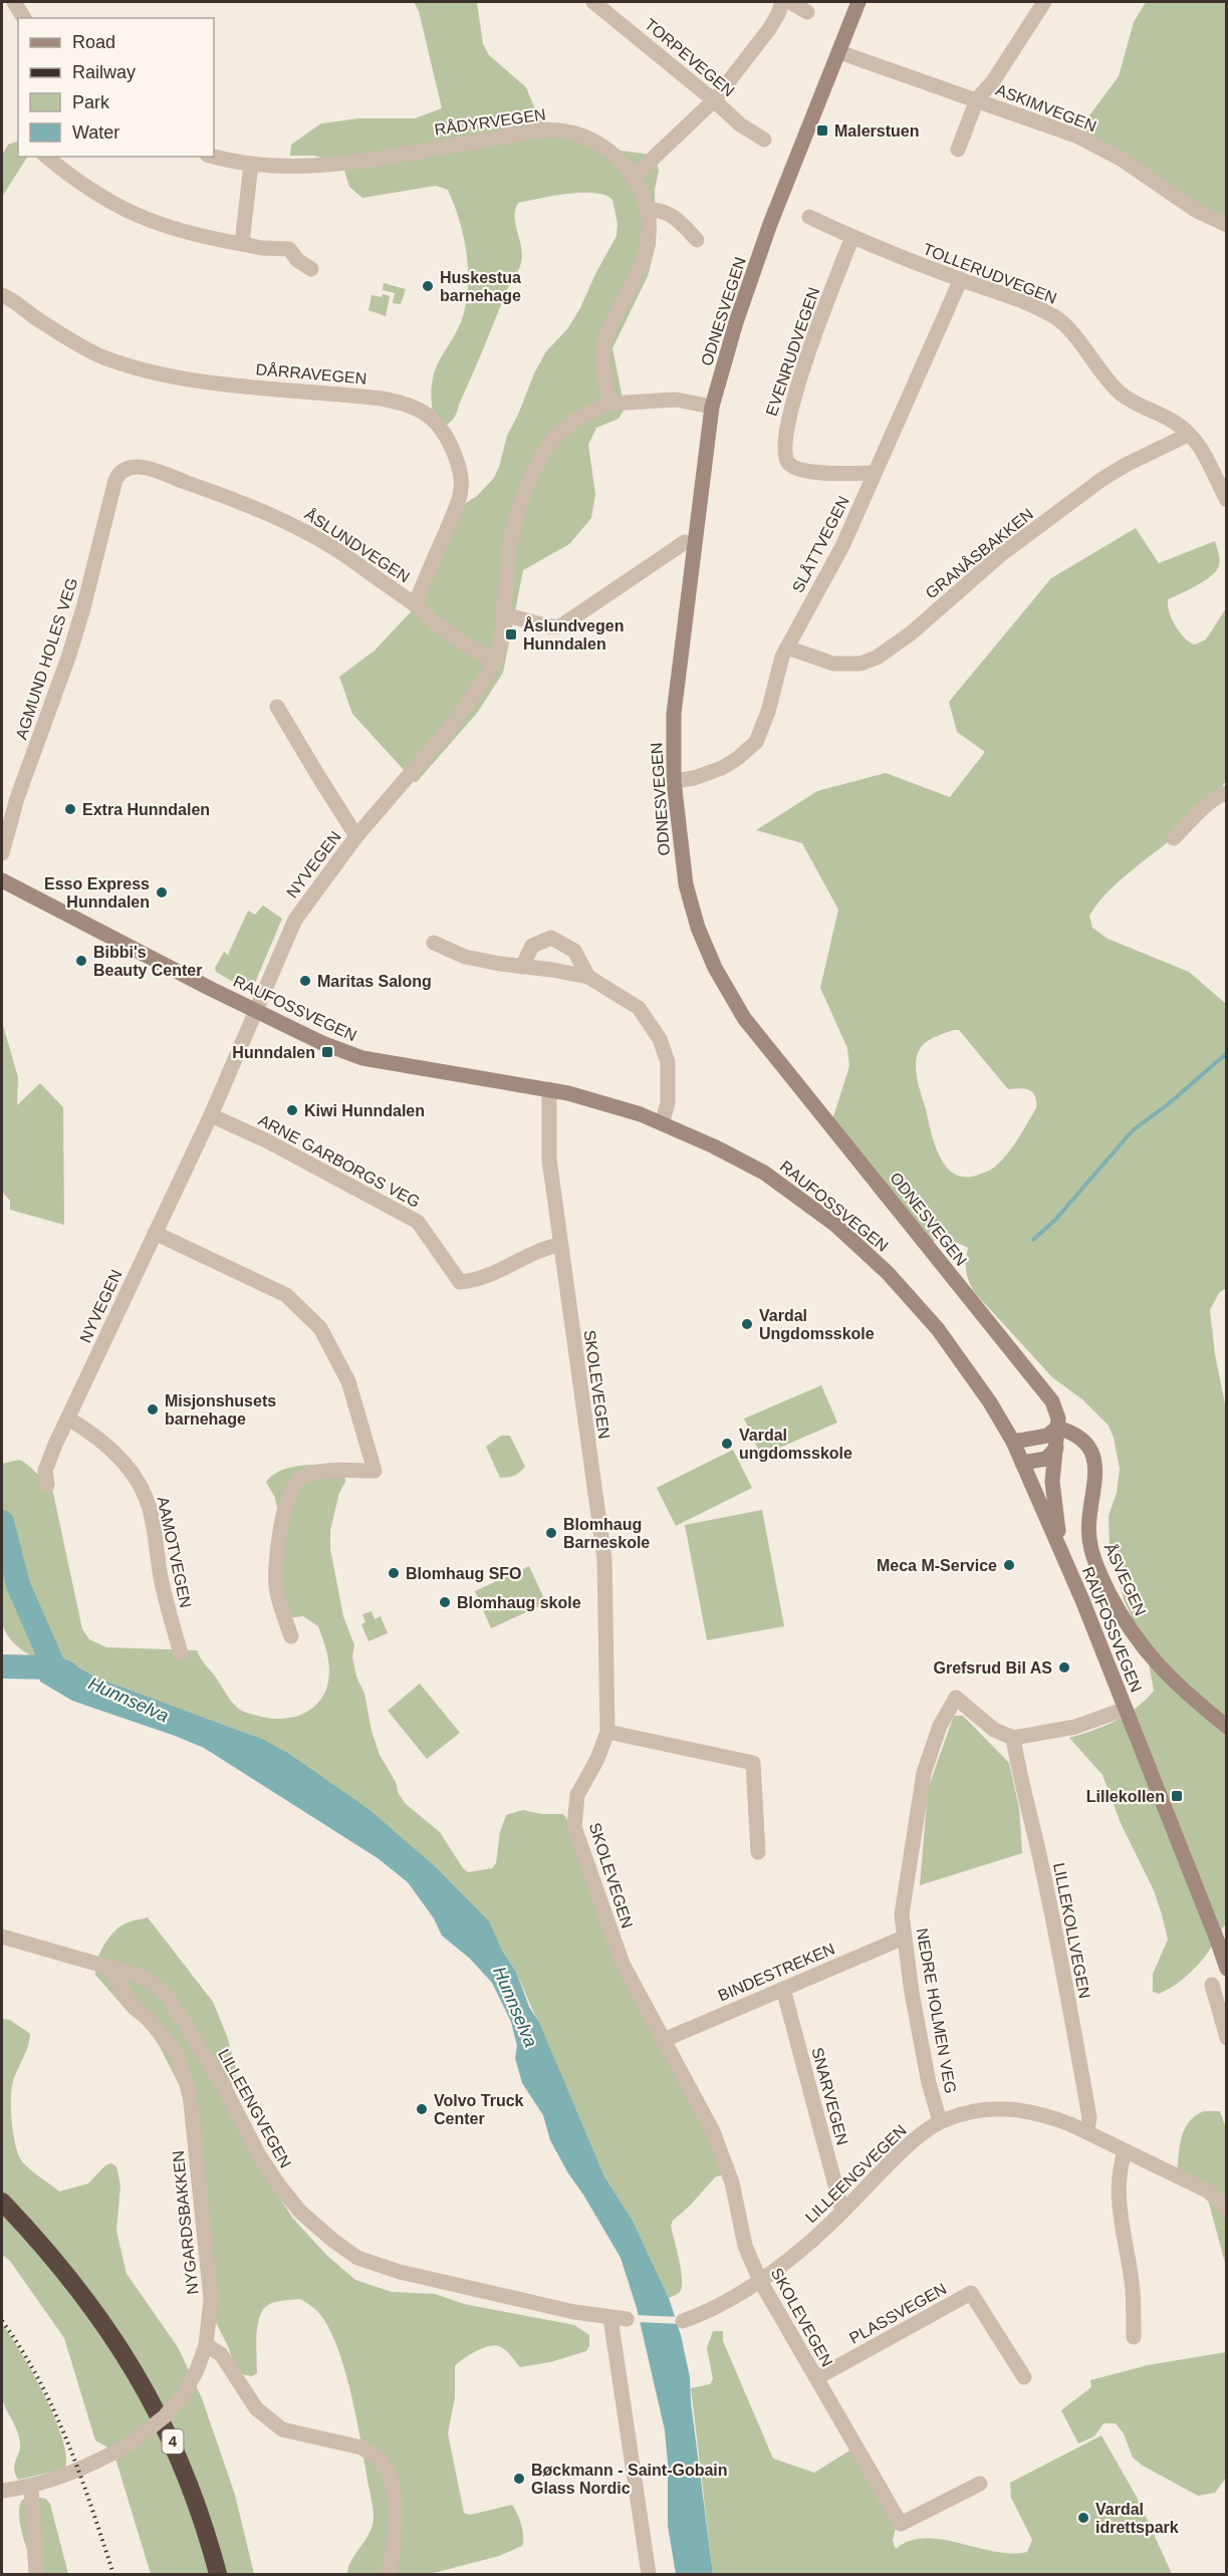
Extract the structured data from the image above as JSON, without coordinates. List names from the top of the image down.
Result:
{
  "streets": {
    "highway": ["4"],
    "main road": ["ODNESVEGEN", "RAUFOSSVEGEN", "ÅSVEGEN"],
    "street": [
      "TORPEVEGEN",
      "ASKIMVEGEN",
      "RÅDYRVEGEN",
      "TOLLERUDVEGEN",
      "EVENRUDVEGEN",
      "DÅRRAVEGEN",
      "SLÅTTVEGEN",
      "ÅSLUNDVEGEN",
      "GRANÅSBAKKEN",
      "AGMUND HOLES VEG",
      "NYVEGEN",
      "ARNE GARBORGS VEG",
      "SKOLEVEGEN",
      "AAMOTVEGEN",
      "LILLEKOLLVEGEN",
      "BINDESTREKEN",
      "NEDRE HOLMEN VEG",
      "SNARVEGEN",
      "LILLEENGVEGEN",
      "NYGARDSBAKKEN",
      "PLASSVEGEN"
    ]
  },
  "crossings": [
    ["ASKIMVEGEN", "ODNESVEGEN"],
    ["RÅDYRVEGEN", "NYVEGEN"],
    ["TOLLERUDVEGEN", "EVENRUDVEGEN"],
    ["TOLLERUDVEGEN", "SLÅTTVEGEN"],
    ["TOLLERUDVEGEN", "GRANÅSBAKKEN"],
    ["ODNESVEGEN", "SLÅTTVEGEN"],
    ["ODNESVEGEN", "NYVEGEN"],
    ["ODNESVEGEN", "RAUFOSSVEGEN"],
    ["ODNESVEGEN", "ÅSVEGEN"],
    ["EVENRUDVEGEN", "SLÅTTVEGEN"],
    ["DÅRRAVEGEN", "ÅSLUNDVEGEN"],
    ["SLÅTTVEGEN", "GRANÅSBAKKEN"],
    ["ÅSLUNDVEGEN", "AGMUND HOLES VEG"],
    ["ÅSLUNDVEGEN", "NYVEGEN"],
    ["NYVEGEN", "RAUFOSSVEGEN"],
    ["NYVEGEN", "ARNE GARBORGS VEG"],
    ["NYVEGEN", "AAMOTVEGEN"],
    ["RAUFOSSVEGEN", "SKOLEVEGEN"],
    ["ARNE GARBORGS VEG", "SKOLEVEGEN"],
    ["SKOLEVEGEN", "BINDESTREKEN"],
    ["SKOLEVEGEN", "LILLEENGVEGEN"],
    ["SKOLEVEGEN", "PLASSVEGEN"],
    ["LILLEKOLLVEGEN", "NEDRE HOLMEN VEG"],
    ["LILLEKOLLVEGEN", "LILLEENGVEGEN"],
    ["BINDESTREKEN", "NEDRE HOLMEN VEG"],
    ["BINDESTREKEN", "SNARVEGEN"],
    ["NEDRE HOLMEN VEG", "LILLEENGVEGEN"],
    ["SNARVEGEN", "LILLEENGVEGEN"],
    ["LILLEENGVEGEN", "NYGARDSBAKKEN"]
  ],
  "water": ["Hunnselva"],
  "places": {
    "transit": [
      "Malerstuen",
      "Åslundvegen Hunndalen",
      "Hunndalen",
      "Lillekollen"
    ],
    "other": [
      "Huskestua barnehage",
      "Extra Hunndalen",
      "Esso Express Hunndalen",
      "Bibbi's Beauty Center",
      "Maritas Salong",
      "Kiwi Hunndalen",
      "Vardal Ungdomsskole",
      "Misjonshusets barnehage",
      "Vardal ungdomsskole",
      "Blomhaug Barneskole",
      "Meca M-Service",
      "Blomhaug SFO",
      "Blomhaug skole",
      "Grefsrud Bil AS",
      "Volvo Truck Center",
      "Bøckmann - Saint-Gobain Glass Nordic",
      "Vardal idrettspark"
    ]
  },
  "legend": [
    "Road",
    "Railway",
    "Park",
    "Water"
  ]
}
